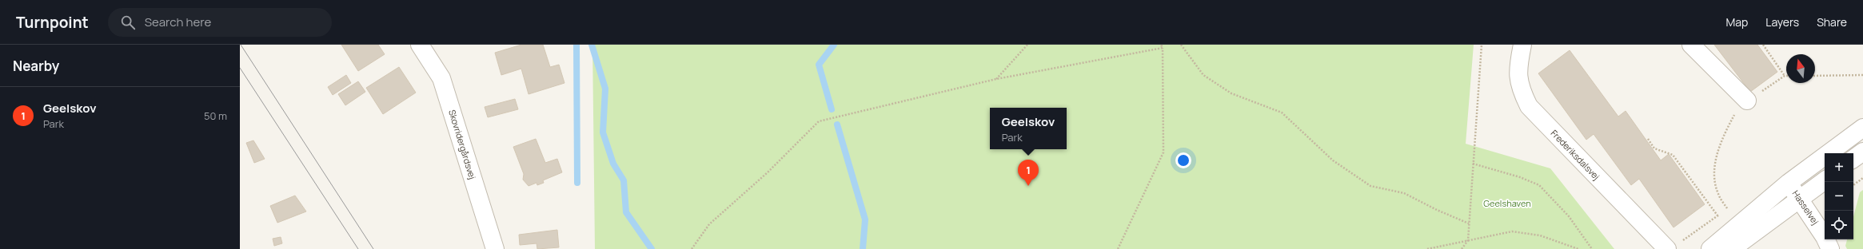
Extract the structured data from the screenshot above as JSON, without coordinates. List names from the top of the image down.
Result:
{
  "streets": {
    "street": ["Skovridergårdsvej", "Frederiksdalsvej", "Hasselvej"]
  },
  "parks": ["Geelshaven"],
  "north": "top",
  "page": {
    "header": "Turnpoint",
    "search": "Search here",
    "nav": ["Map", "Layers", "Share"],
    "heading": "Nearby",
    "list": [
      {
        "mark": "1",
        "name": "Geelskov",
        "note": "Park",
        "value": "50 m"
      }
    ],
    "popup": ["Geelskov", "Park"],
    "map_buttons": ["+", "−"],
    "pins": "1"
  }
}
